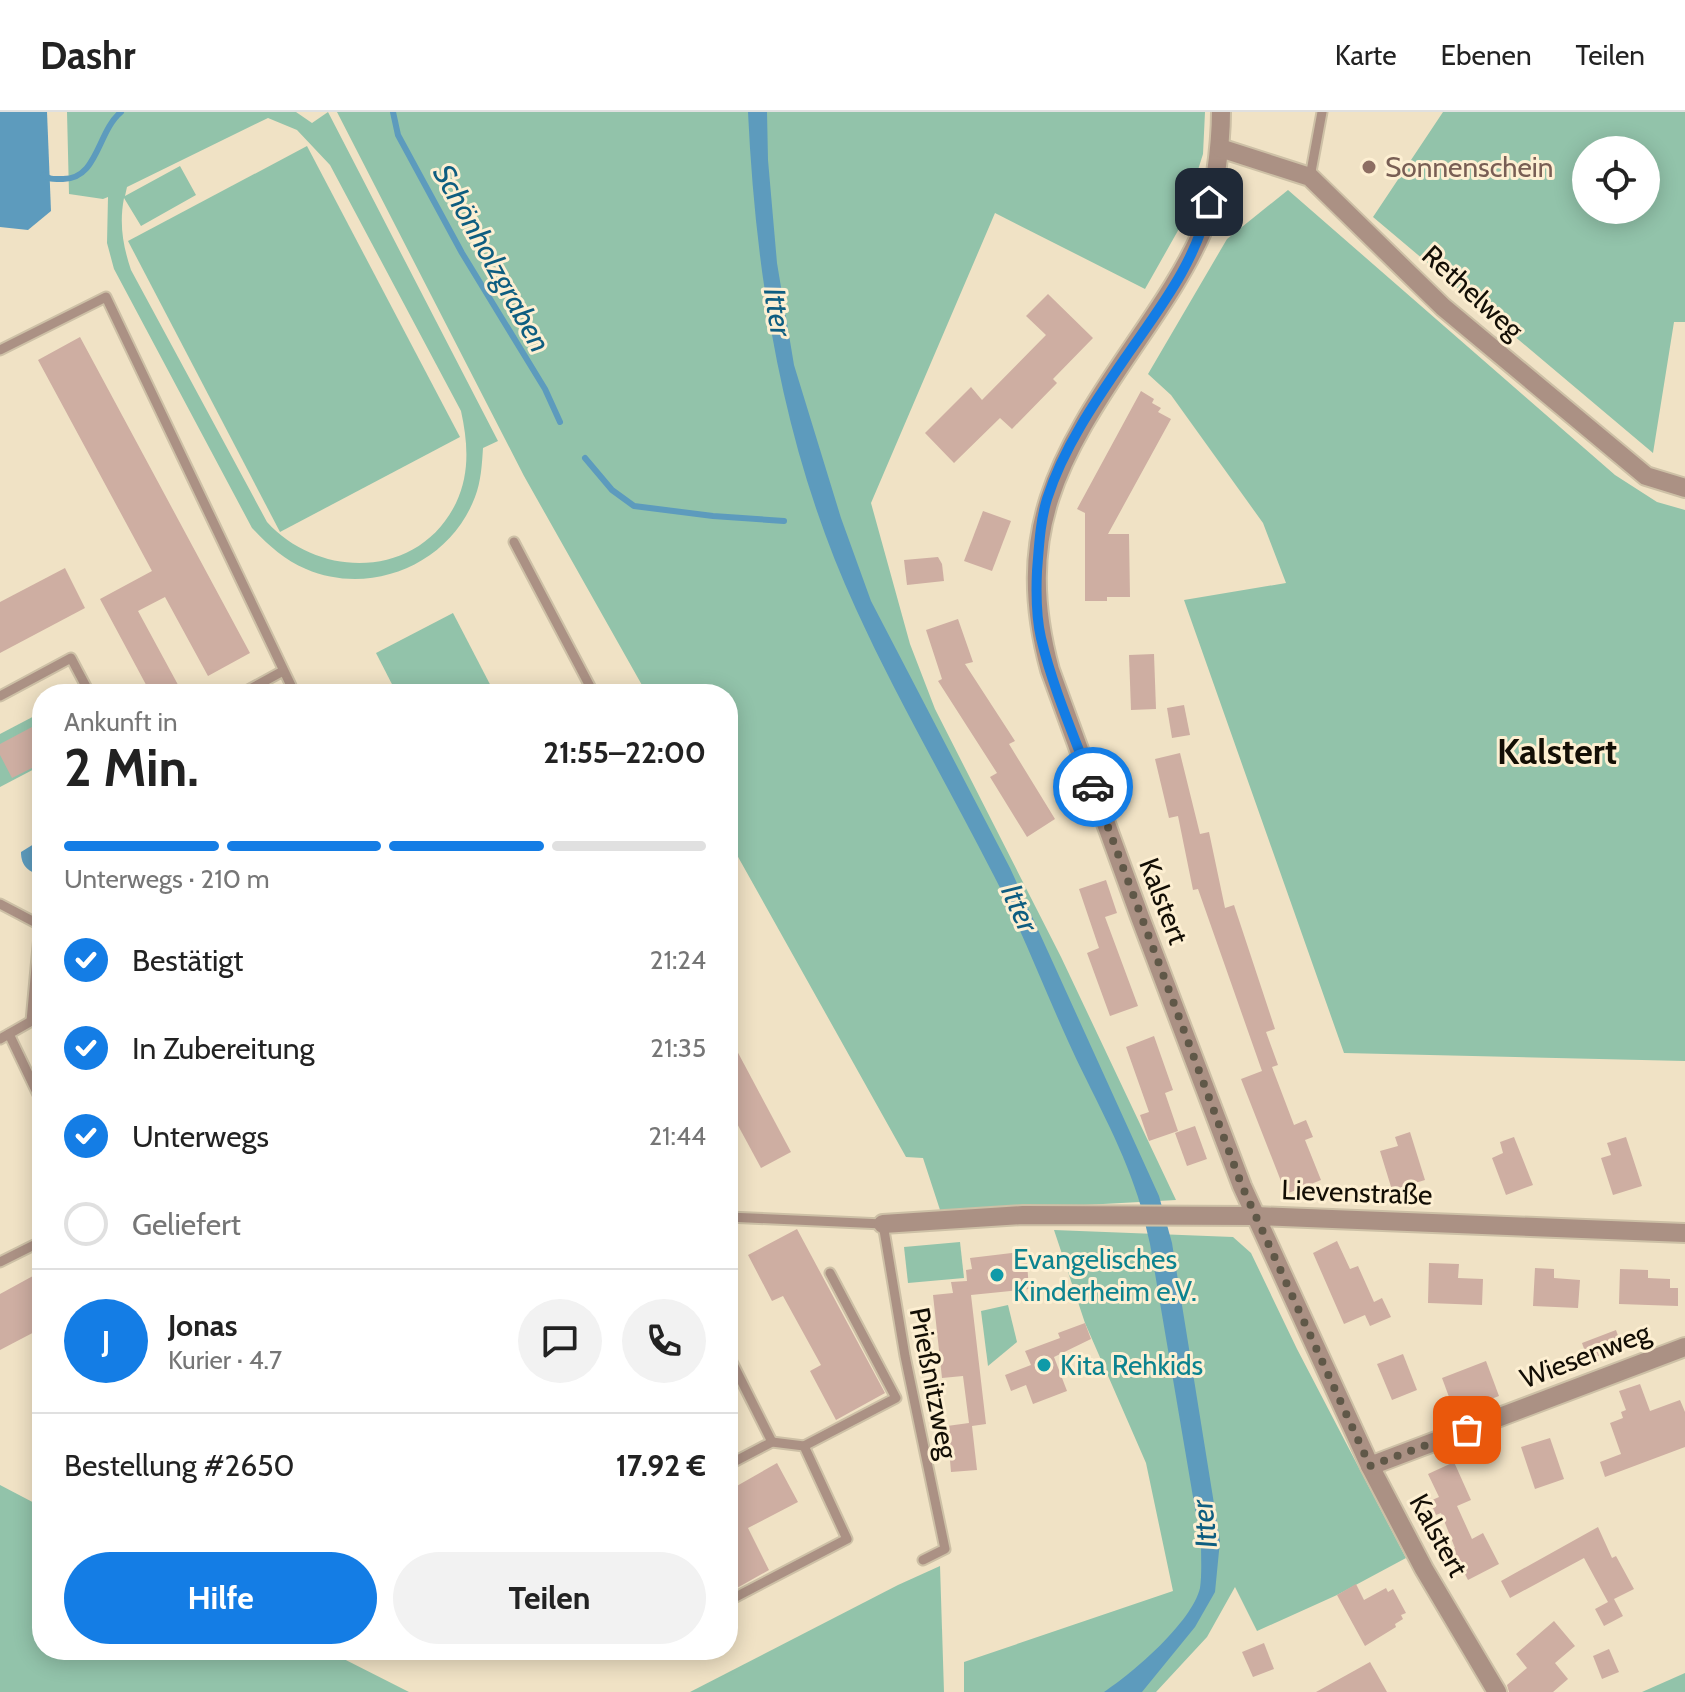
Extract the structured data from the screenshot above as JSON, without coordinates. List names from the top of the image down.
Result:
{
  "streets": {
    "street": [
      "Rethelweg",
      "Kalstert",
      "Lievenstraße",
      "Wiesenweg"
    ],
    "lane": ["Prießnitzweg"]
  },
  "crossings": [
    ["Rethelweg", "Kalstert"],
    ["Kalstert", "Lievenstraße"],
    ["Kalstert", "Wiesenweg"],
    ["Lievenstraße", "Prießnitzweg"]
  ],
  "districts": ["Kalstert"],
  "water": ["Schönholzgraben", "Itter"],
  "places": ["Sonnenschein", "Evangelisches Kinderheim e.V.", "Kita Rehkids"],
  "page": {
    "header": "Dashr",
    "nav": ["Karte", "Ebenen", "Teilen"],
    "heading": ["2 Min.", "Ankunft in", "21:55–22:00"],
    "panel": [
      "Jonas",
      "Kurier · 4.7",
      "Bestellung #2650",
      "17.92 €"
    ],
    "bar": "Unterwegs · 210 m",
    "list": [
      ["Bestätigt", "21:24"],
      ["In Zubereitung", "21:35"],
      ["Unterwegs", "21:44"],
      "Geliefert"
    ],
    "round": "J",
    "buttons": ["Hilfe", "Teilen"]
  }
}
